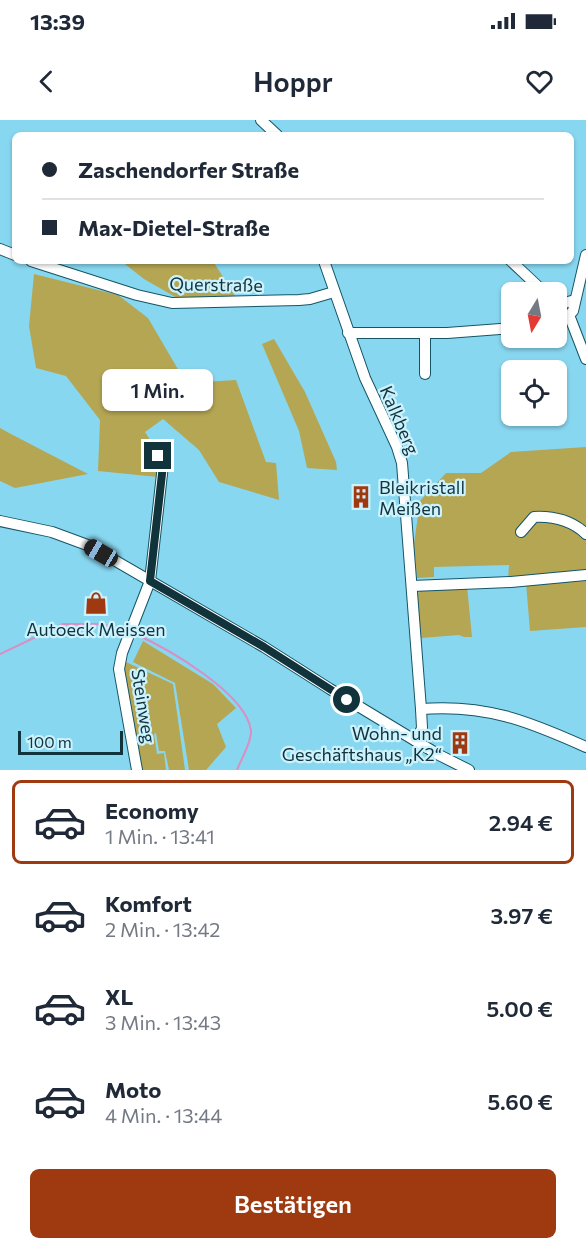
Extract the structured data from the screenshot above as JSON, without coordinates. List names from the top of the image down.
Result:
{
  "streets": {
    "street": ["Querstraße", "Kalkberg", "Steinweg"]
  },
  "crossings": [
    ["Querstraße", "Kalkberg"]
  ],
  "places": {
    "building": ["Bleikristall Meißen", "Wohn- und Geschäftshaus „K2“"],
    "shop": ["Autoeck Meissen"]
  },
  "scale_bar": "100 m",
  "north": "bottom",
  "page": {
    "status": "13:39",
    "header": "Hoppr",
    "banner": ["Zaschendorfer Straße", "Max-Dietel-Straße"],
    "bubble": "1 Min.",
    "scale": "100 m",
    "list": [
      {
        "name": "Economy",
        "note": "1 Min. · 13:41",
        "value": "2.94 €"
      },
      {
        "name": "Komfort",
        "note": "2 Min. · 13:42",
        "value": "3.97 €"
      },
      {
        "name": "XL",
        "note": "3 Min. · 13:43",
        "value": "5.00 €"
      },
      {
        "name": "Moto",
        "note": "4 Min. · 13:44",
        "value": "5.60 €"
      }
    ],
    "buttons": "Bestätigen"
  }
}
